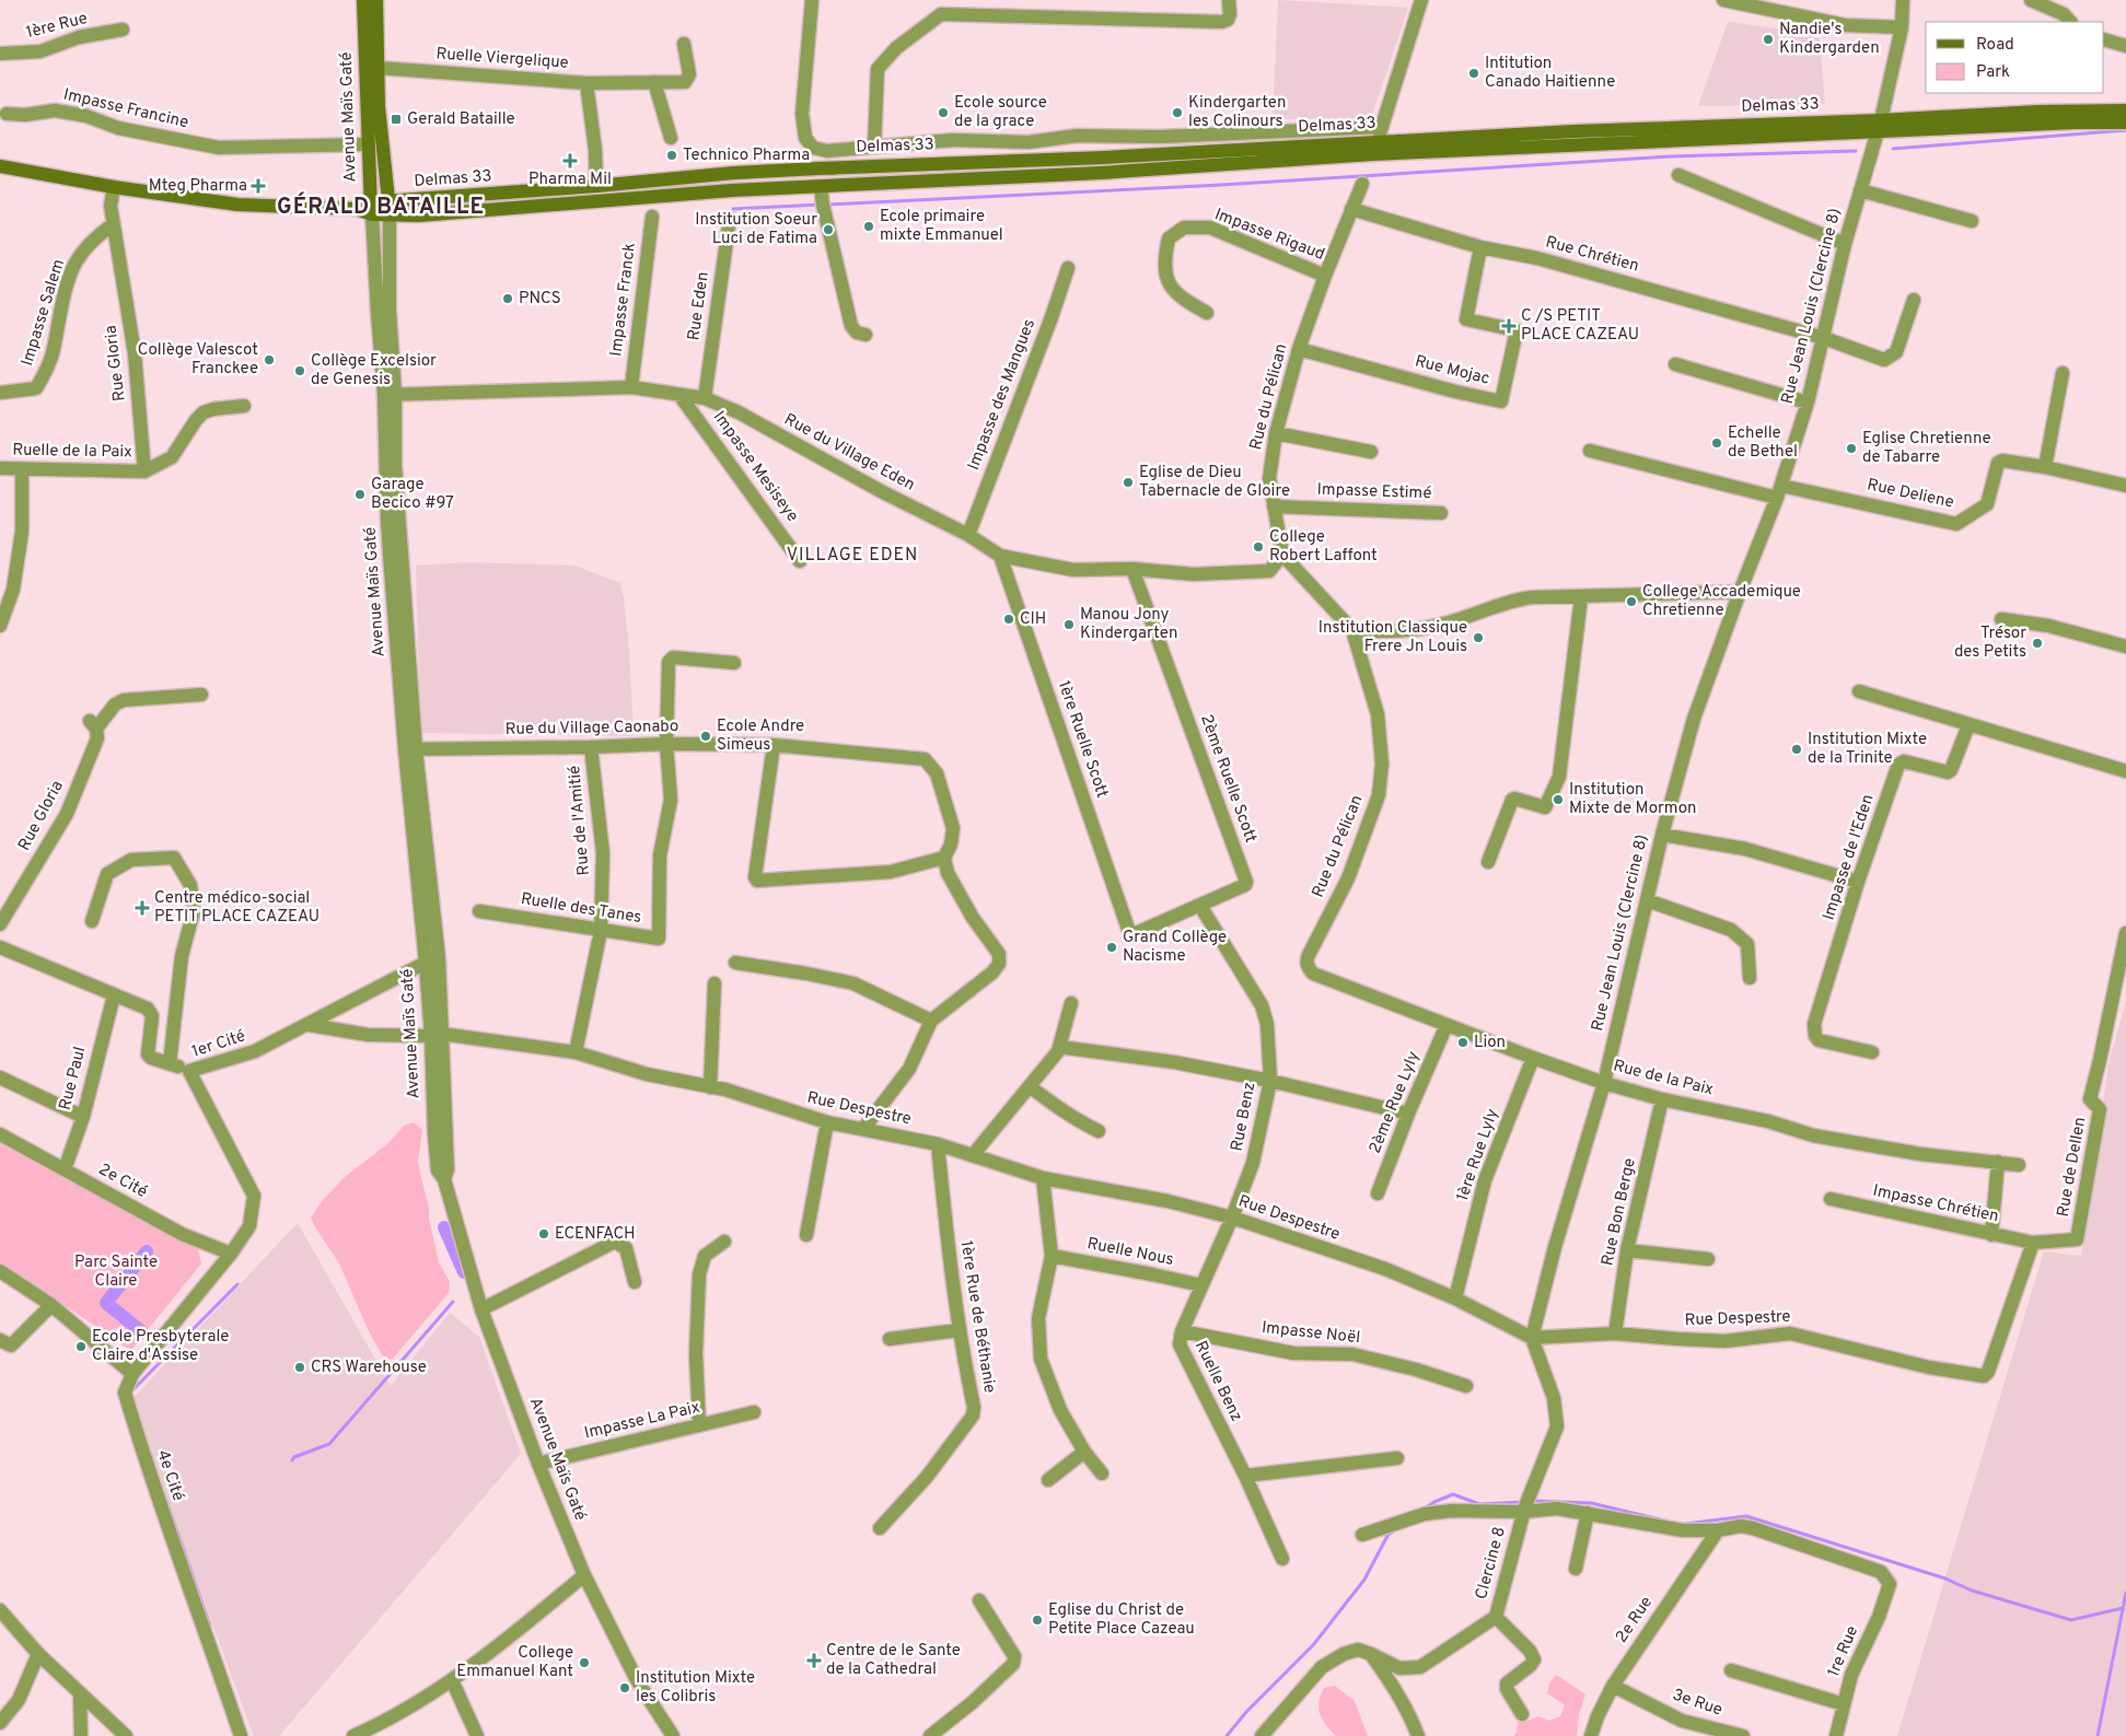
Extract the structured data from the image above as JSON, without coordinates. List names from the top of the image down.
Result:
{
  "streets": {
    "main road": ["Delmas 33", "Avenue Maïs Gaté"],
    "street": [
      "1ère Rue",
      "Ruelle Viergelique",
      "Impasse Francine",
      "Impasse Rigaud",
      "Rue Chrétien",
      "Impasse Franck",
      "Rue Eden",
      "Rue Jean Louis (Clercine 8)",
      "Impasse Salem",
      "Rue Gloria",
      "Rue Mojac",
      "Impasse des Mangues",
      "Rue du Pélican",
      "Ruelle de la Paix",
      "Rue du Village Eden",
      "Impasse Mesiseye",
      "Impasse Estimé",
      "Rue Deliene",
      "Rue du Village Caonabo",
      "1ère Ruelle Scott",
      "2ème Ruelle Scott",
      "Rue de l'Amitié",
      "Impasse de l'Eden",
      "Ruelle des Tanes",
      "1er Cité",
      "Rue Paul",
      "Rue de la Paix",
      "2ème Rue Lyly",
      "Rue Despestre",
      "Rue Benz",
      "1ère Rue Lyly",
      "Rue de Dellen",
      "2e Cité",
      "Impasse Chrétien",
      "Rue Bon Berge",
      "Ruelle Nous",
      "1ère Rue de Béthanie",
      "Impasse Noël",
      "Ruelle Benz",
      "Impasse La Paix",
      "4e Cité",
      "Clercine 8",
      "2e Rue",
      "1re Rue",
      "3e Rue"
    ]
  },
  "crossings": [
    ["Ruelle Viergelique", "Delmas 33"],
    ["Ruelle Viergelique", "Avenue Maïs Gaté"],
    ["Delmas 33", "Avenue Maïs Gaté"],
    ["Delmas 33", "Rue Jean Louis (Clercine 8)"],
    ["Delmas 33", "Rue Gloria"],
    ["Impasse Francine", "Avenue Maïs Gaté"],
    ["Avenue Maïs Gaté", "Rue du Village Eden"],
    ["Avenue Maïs Gaté", "Rue du Village Caonabo"],
    ["Avenue Maïs Gaté", "1er Cité"],
    ["Avenue Maïs Gaté", "Rue Despestre"],
    ["Avenue Maïs Gaté", "Impasse La Paix"],
    ["Impasse Rigaud", "Rue du Pélican"],
    ["Rue Chrétien", "Rue Jean Louis (Clercine 8)"],
    ["Rue Chrétien", "Rue Mojac"],
    ["Rue Chrétien", "Rue du Pélican"],
    ["Impasse Franck", "Rue du Village Eden"],
    ["Rue Eden", "Rue du Village Eden"],
    ["Rue Jean Louis (Clercine 8)", "Rue Deliene"],
    ["Rue Jean Louis (Clercine 8)", "Rue de la Paix"],
    ["Rue Jean Louis (Clercine 8)", "Rue Despestre"],
    ["Rue Jean Louis (Clercine 8)", "Clercine 8"],
    ["Impasse Salem", "Rue Gloria"],
    ["Rue Gloria", "Ruelle de la Paix"],
    ["Rue Mojac", "Rue du Pélican"],
    ["Impasse des Mangues", "Rue du Village Eden"],
    ["Rue du Pélican", "Rue du Village Eden"],
    ["Rue du Pélican", "Impasse Estimé"],
    ["Rue du Pélican", "Rue de la Paix"],
    ["Rue du Village Eden", "Impasse Mesiseye"],
    ["Rue du Village Eden", "1ère Ruelle Scott"],
    ["Rue du Village Eden", "2ème Ruelle Scott"],
    ["Rue du Village Caonabo", "Rue de l'Amitié"],
    ["Rue du Village Caonabo", "Ruelle des Tanes"],
    ["1ère Ruelle Scott", "2ème Ruelle Scott"],
    ["2ème Ruelle Scott", "Rue Benz"],
    ["Rue de l'Amitié", "Ruelle des Tanes"],
    ["Rue de l'Amitié", "Rue Despestre"],
    ["1er Cité", "Rue Despestre"],
    ["1er Cité", "2e Cité"],
    ["1er Cité", "4e Cité"],
    ["Rue Paul", "2e Cité"],
    ["Rue de la Paix", "2ème Rue Lyly"],
    ["Rue de la Paix", "1ère Rue Lyly"],
    ["Rue de la Paix", "Rue Bon Berge"],
    ["Rue Despestre", "Rue Benz"],
    ["Rue Despestre", "1ère Rue Lyly"],
    ["Rue Despestre", "Rue de Dellen"],
    ["Rue Despestre", "Impasse Chrétien"],
    ["Rue Despestre", "Rue Bon Berge"],
    ["Rue Despestre", "1ère Rue de Béthanie"],
    ["Rue Despestre", "Ruelle Benz"],
    ["Rue Despestre", "Clercine 8"],
    ["Rue Benz", "Ruelle Benz"],
    ["Rue de Dellen", "Impasse Chrétien"],
    ["2e Cité", "4e Cité"],
    ["Ruelle Nous", "Ruelle Benz"],
    ["Impasse Noël", "Ruelle Benz"],
    ["2e Rue", "1re Rue"],
    ["2e Rue", "3e Rue"]
  ],
  "districts": ["GÉRALD BATAILLE", "VILLAGE EDEN"],
  "parks": ["Parc Sainte Claire"],
  "places": {
    "other": [
      "Nandie's Kindergarden",
      "Intitution Canado Haitienne",
      "Ecole source de la grace",
      "Kindergarten les Colinours",
      "Technico Pharma",
      "Ecole primaire mixte Emmanuel",
      "Institution Soeur Luci de Fatima",
      "PNCS",
      "Collège Valescot Franckee",
      "Collège Excelsior de Genesis",
      "Echelle de Bethel",
      "Eglise Chretienne de Tabarre",
      "Eglise de Dieu Tabernacle de Gloire",
      "Garage Becico #97",
      "College Robert Laffont",
      "College Accademique Chretienne",
      "CIH",
      "Manou Jony Kindergarten",
      "Institution Classique Frere Jn Louis",
      "Trésor des Petits",
      "Ecole Andre Simeus",
      "Institution Mixte de la Trinite",
      "Institution Mixte de Mormon",
      "Grand Collège Nacisme",
      "Lion",
      "ECENFACH",
      "Ecole Presbyterale Claire d'Assise",
      "CRS Warehouse",
      "Eglise du Christ de Petite Place Cazeau",
      "College Emmanuel Kant",
      "Institution Mixte les Colibris"
    ],
    "transit": ["Gerald Bataille"],
    "health": [
      "Pharma Mil",
      "Mteg Pharma",
      "C /S PETIT PLACE CAZEAU",
      "Centre médico-social PETIT PLACE CAZEAU",
      "Centre de le Sante de la Cathedral"
    ]
  },
  "legend": ["Road", "Park"]
}
